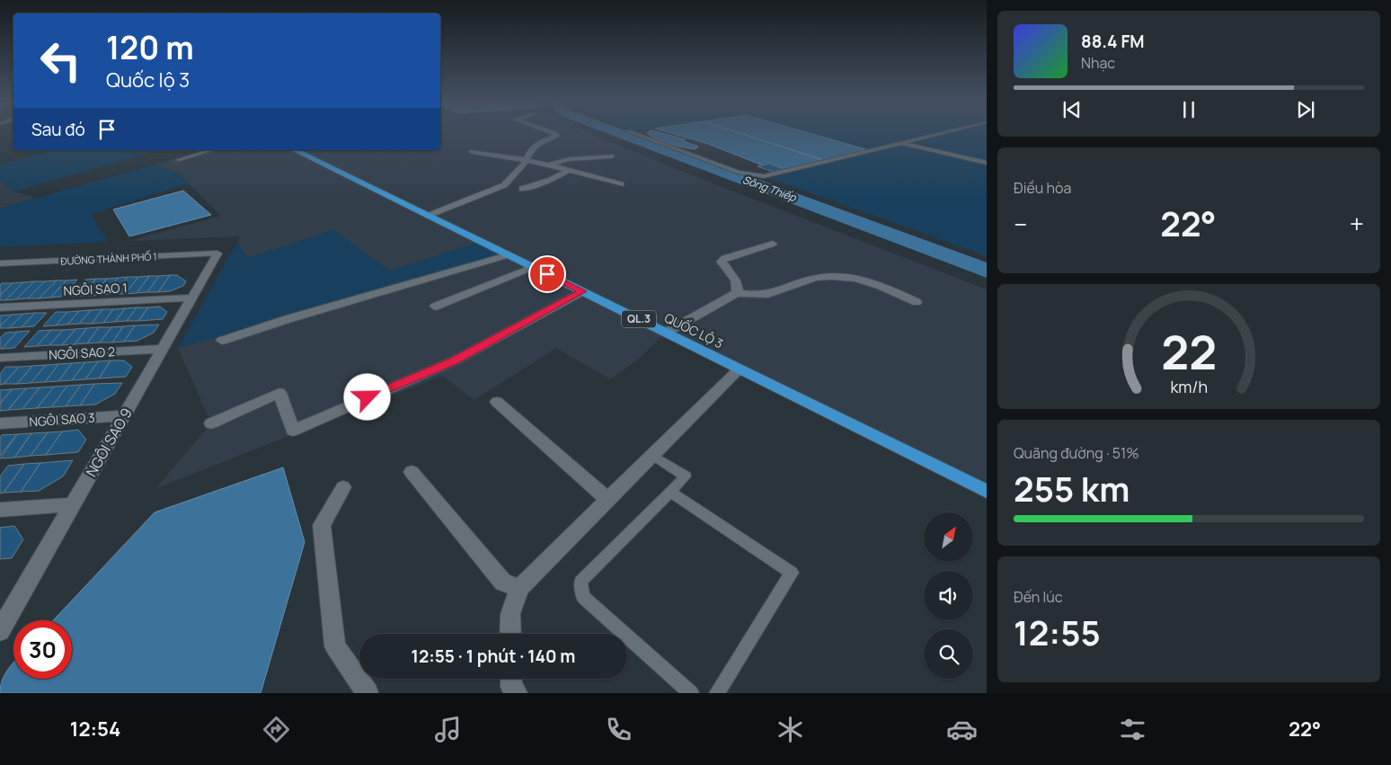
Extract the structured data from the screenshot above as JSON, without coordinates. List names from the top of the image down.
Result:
{
  "streets": {
    "highway": ["QL.3", "QUỐC LỘ 3"],
    "street": [
      "ĐƯỜNG THÀNH PHỐ 1",
      "NGÔI SAO 1",
      "NGÔI SAO 2",
      "NGÔI SAO 3",
      "NGÔI SAO 9"
    ]
  },
  "crossings": [
    ["ĐƯỜNG THÀNH PHỐ 1", "NGÔI SAO 9"],
    ["NGÔI SAO 1", "NGÔI SAO 9"],
    ["NGÔI SAO 2", "NGÔI SAO 9"],
    ["NGÔI SAO 3", "NGÔI SAO 9"]
  ],
  "water": ["Sông Thiếp"],
  "north": "top right",
  "page": {
    "turn": ["120 m", "Quốc lộ 3"],
    "song": ["88.4 FM", "Nhạc"],
    "then": "Sau đó",
    "tile": [
      "Điều hòa",
      ["Quãng đường · 51%", "255 km"],
      ["Đến lúc", "12:55"]
    ],
    "heat": ["−", "22°", "+"],
    "limit": "30",
    "trip": "12:55 · 1 phút · 140 m",
    "tabs": ["12:54", "22°"],
    "gauge": ["22", "km/h"]
  }
}
